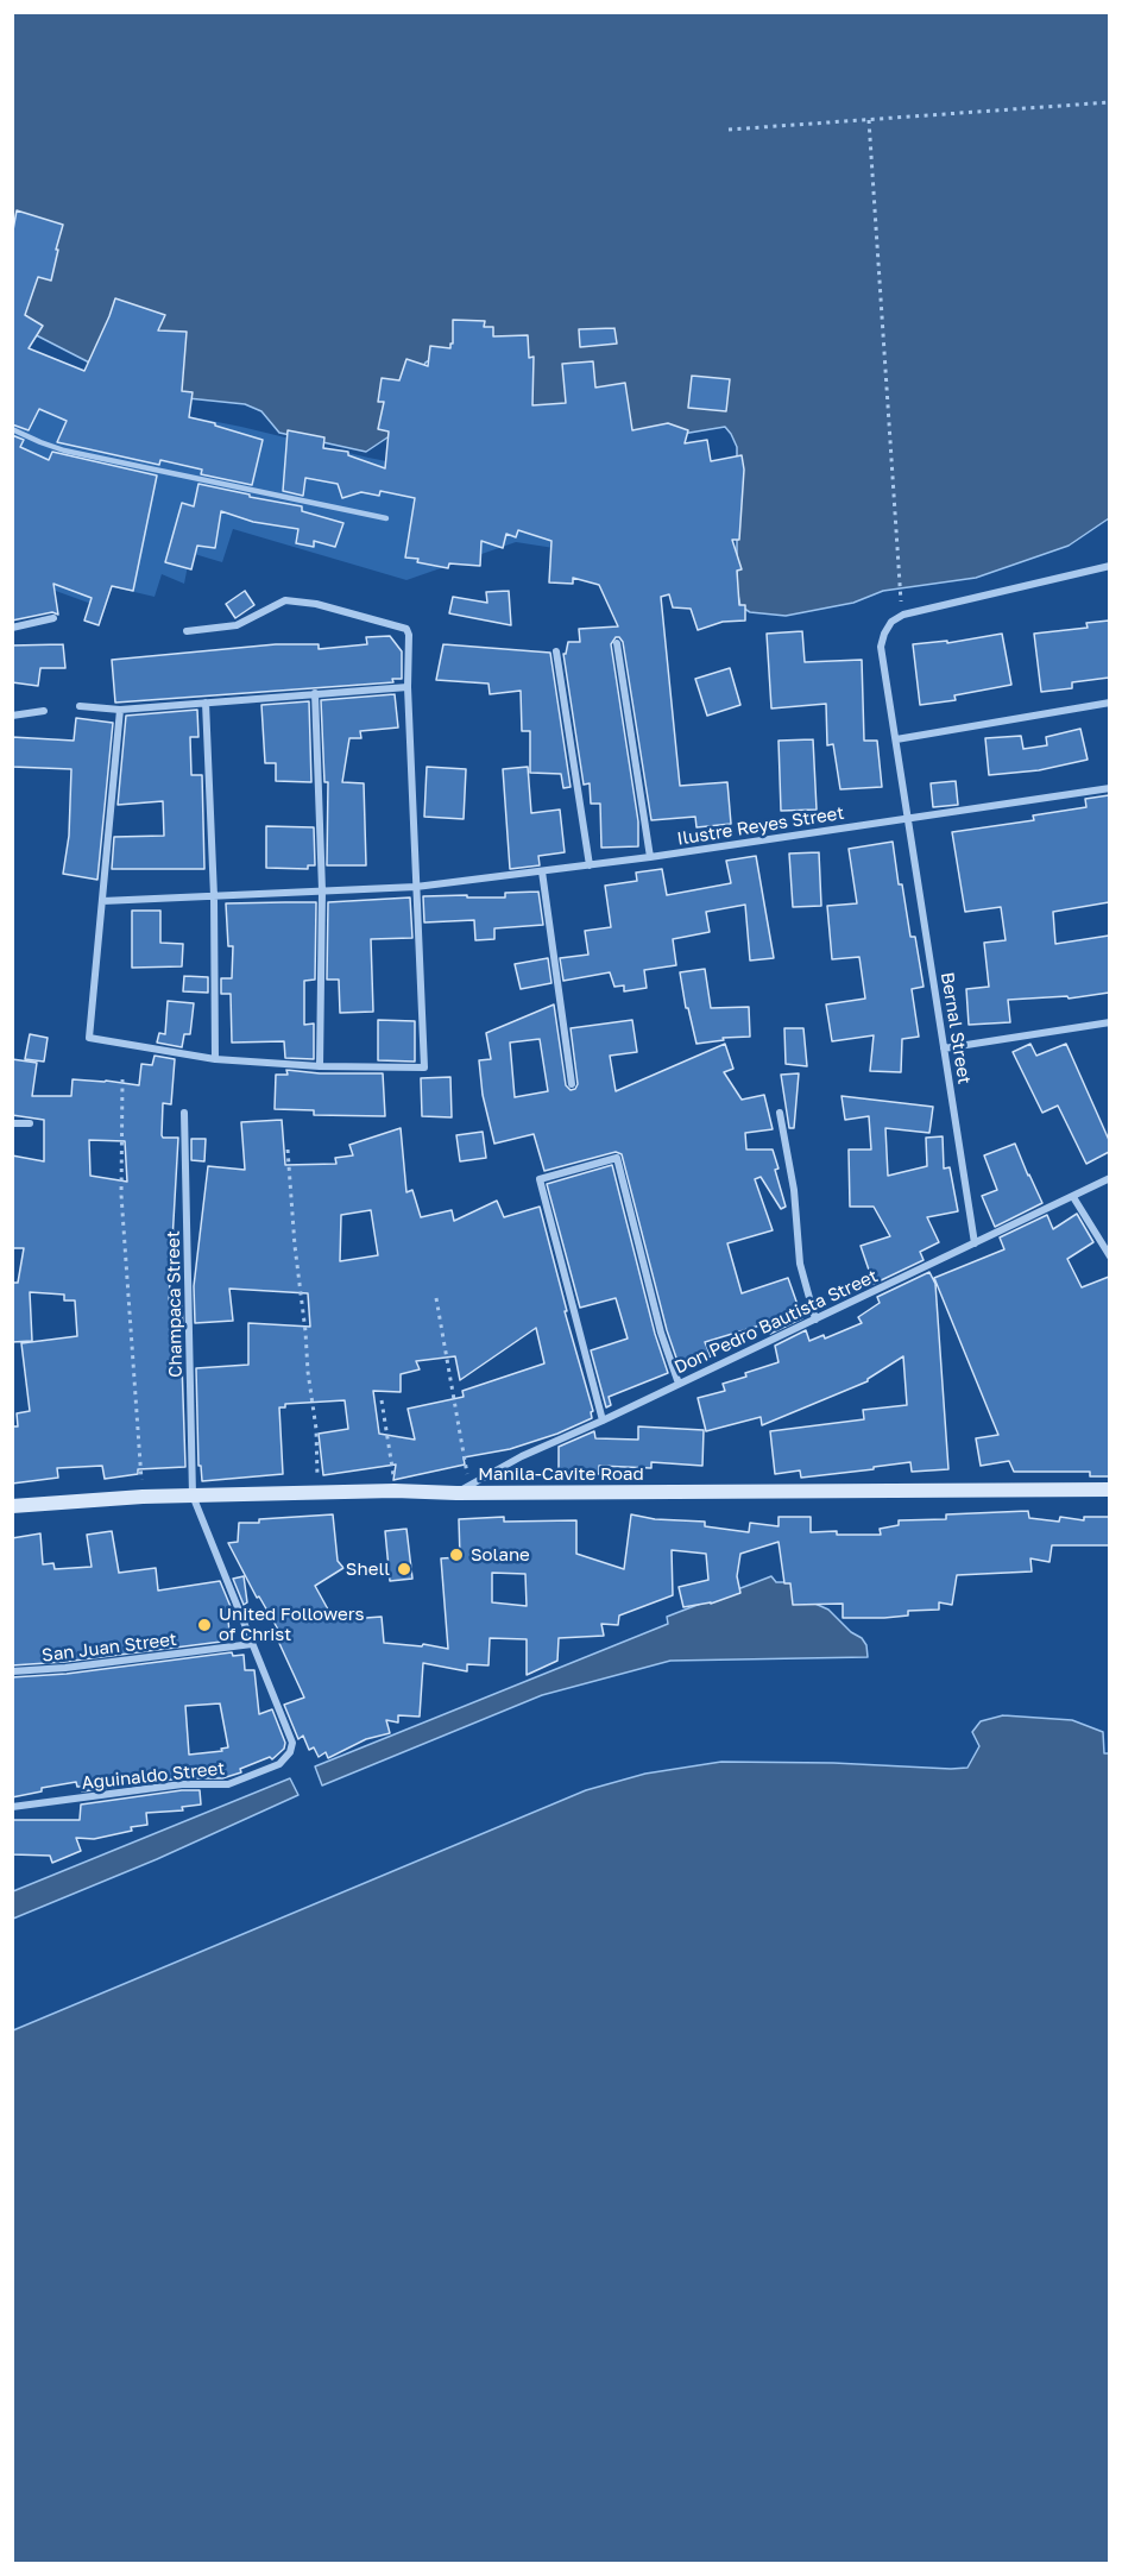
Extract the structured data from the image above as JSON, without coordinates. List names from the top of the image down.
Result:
{
  "streets": {
    "main road": ["Manila-Cavite Road"],
    "street": [
      "Ilustre Reyes Street",
      "Bernal Street",
      "Champaca Street",
      "Don Pedro Bautista Street",
      "San Juan Street",
      "Aguinaldo Street"
    ]
  },
  "crossings": [
    ["Ilustre Reyes Street", "Bernal Street"],
    ["Bernal Street", "Don Pedro Bautista Street"],
    ["Champaca Street", "Manila-Cavite Road"],
    ["Don Pedro Bautista Street", "Manila-Cavite Road"],
    ["San Juan Street", "Aguinaldo Street"]
  ],
  "places": ["Solane", "Shell", "United Followers of Christ"]
}
